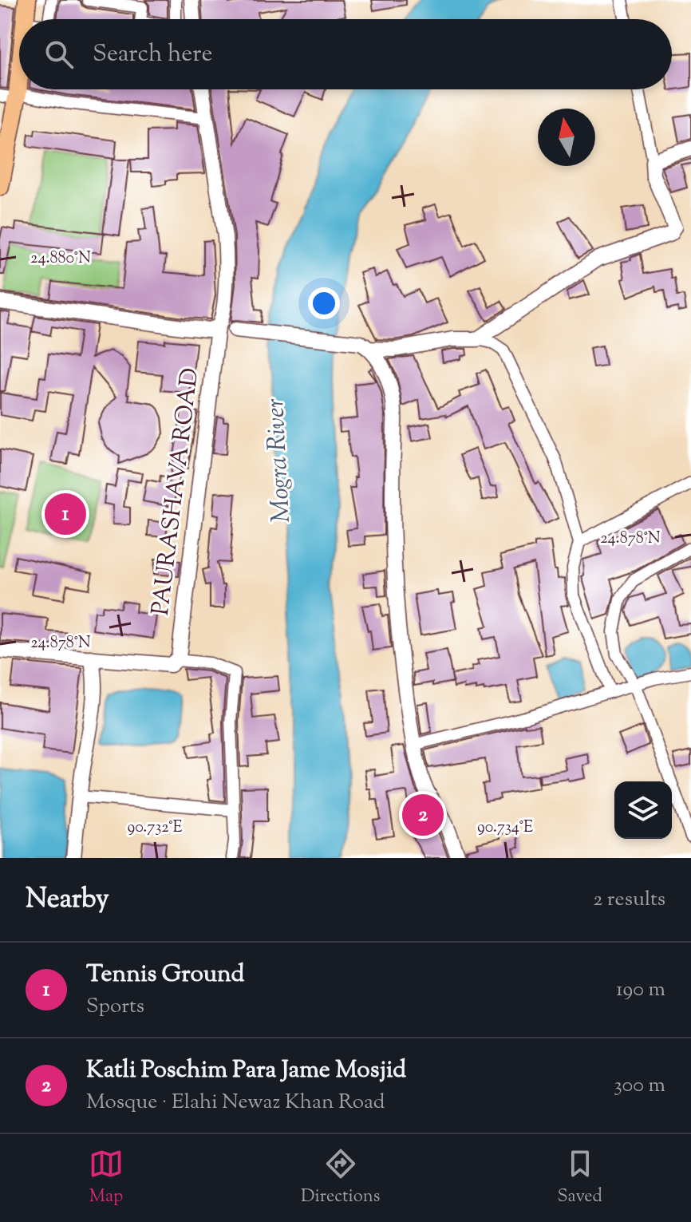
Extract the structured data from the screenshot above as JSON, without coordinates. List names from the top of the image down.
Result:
{
  "streets": {
    "street": ["PAURASHAVA ROAD"]
  },
  "water": ["Mogra River"],
  "north": "top",
  "page": {
    "search": "Search here",
    "pins": ["1", "2"],
    "heading": ["Nearby", "2 results"],
    "list": [
      {
        "mark": "1",
        "name": "Tennis Ground",
        "note": "Sports",
        "value": "190 m"
      },
      {
        "mark": "2",
        "name": "Katli Poschim Para Jame Mosjid",
        "note": "Mosque · Elahi Newaz Khan Road",
        "value": "300 m"
      }
    ],
    "nav": ["Map", "Directions", "Saved"]
  },
  "coordinates": [
    "24.880°N",
    "24.878°N",
    "90.732°E",
    "90.734°E"
  ]
}
